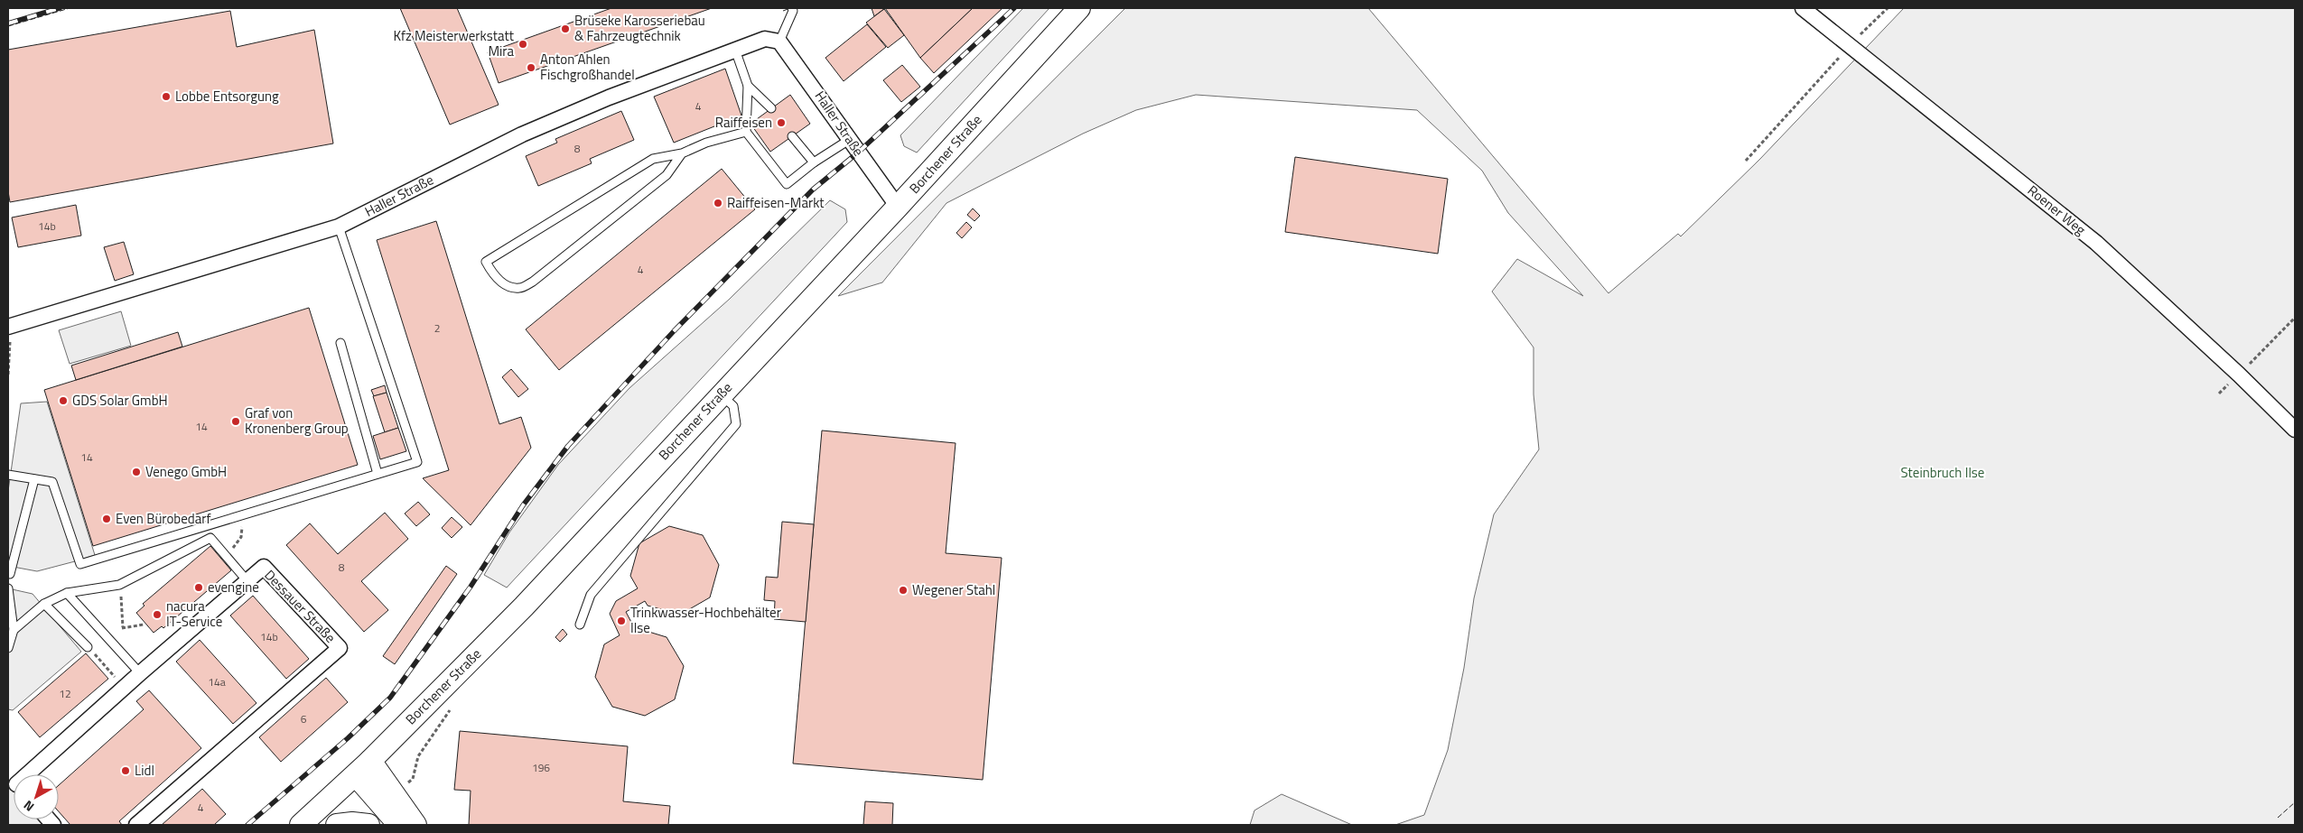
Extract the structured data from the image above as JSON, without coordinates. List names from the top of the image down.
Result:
{
  "streets": {
    "main road": ["Borchener Straße"],
    "street": ["Haller Straße", "Roener Weg", "Dessauer Straße"]
  },
  "crossings": [
    ["Haller Straße", "Borchener Straße"]
  ],
  "parks": ["Steinbruch Ilse"],
  "places": [
    "Brüseke Karosseriebau & Fahrzeugtechnik",
    "Kfz Meisterwerkstatt Mira",
    "Anton Ahlen Fischgroßhandel",
    "Lobbe Entsorgung",
    "Raiffeisen",
    "Raiffeisen-Markt",
    "GDS Solar GmbH",
    "Graf von Kronenberg Group",
    "Venego GmbH",
    "Even Bürobedarf",
    "evengine",
    "Wegener Stahl",
    "nacura IT-Service",
    "Trinkwasser-Hochbehälter Ilse",
    "Lidl"
  ],
  "house_numbers": [
    "4",
    "8",
    "14b",
    "4",
    "2",
    "14",
    "14",
    "8",
    "14b",
    "14a",
    "12",
    "6",
    "196",
    "4"
  ],
  "north": "bottom left"
}
